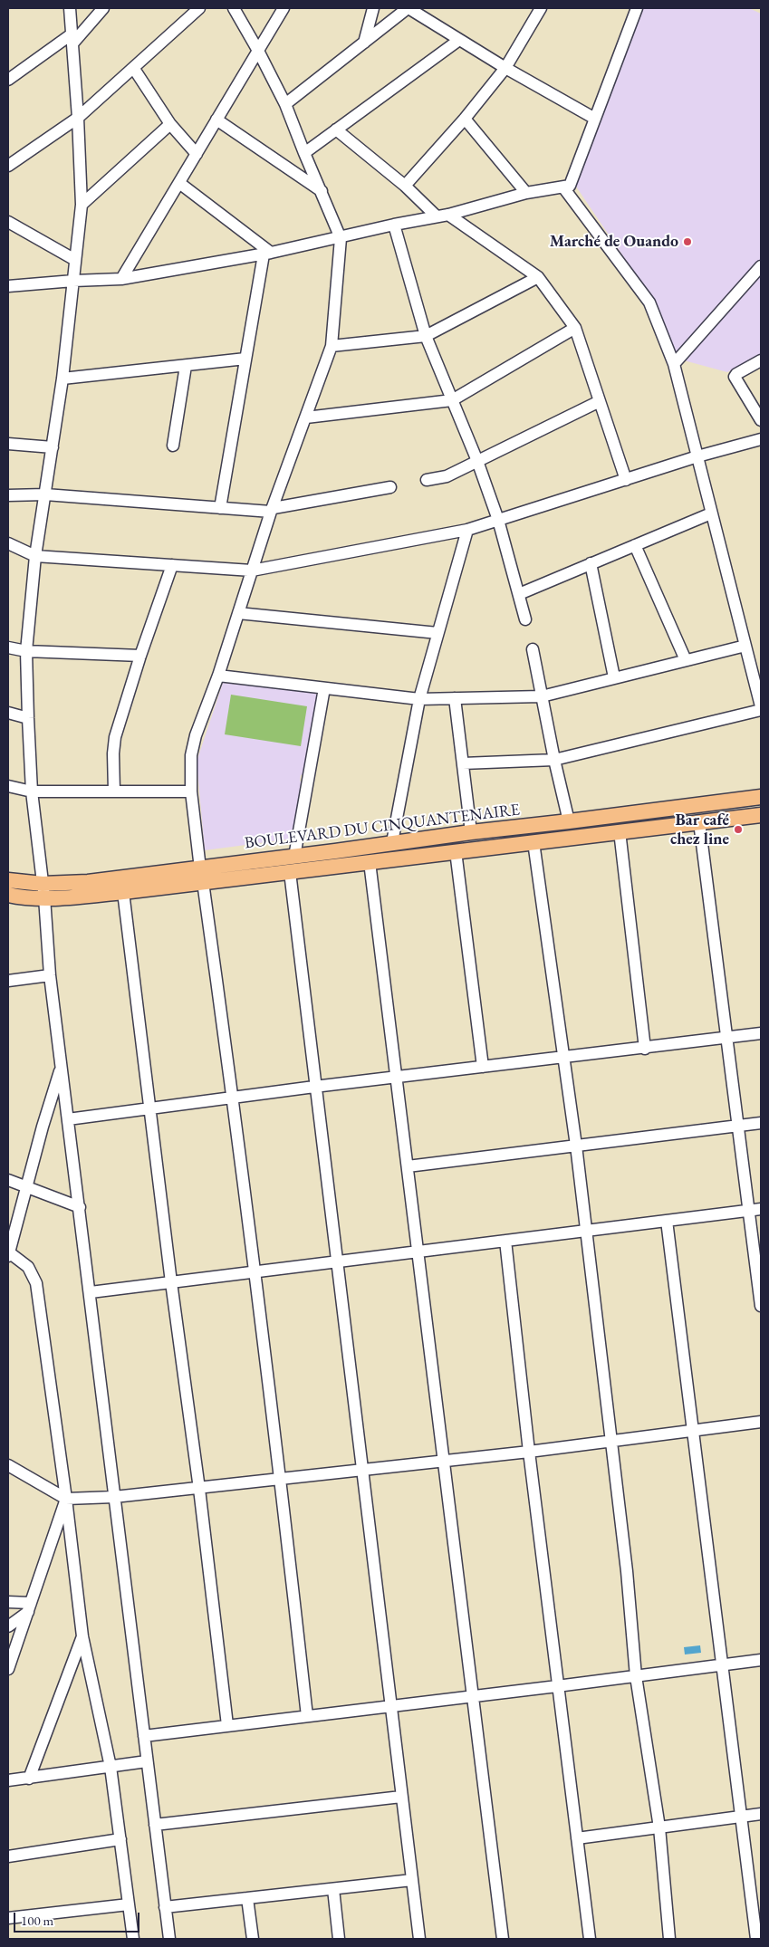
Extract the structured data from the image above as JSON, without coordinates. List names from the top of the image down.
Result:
{
  "streets": {
    "main road": ["BOULEVARD DU CINQUANTENAIRE"]
  },
  "places": ["Marché de Ouando", "Bar café chez line"],
  "scale_bar": "100 m"
}
